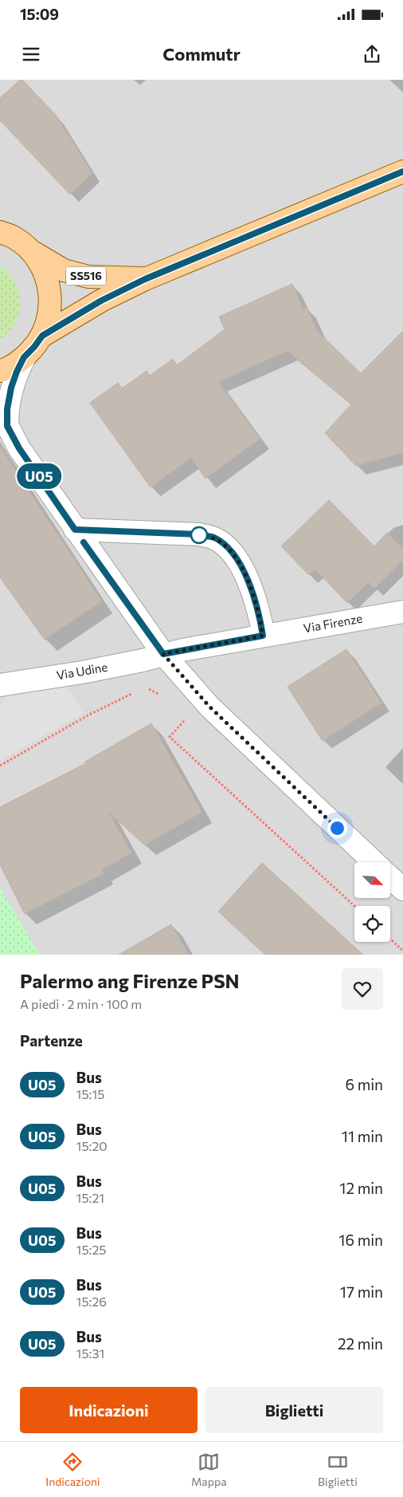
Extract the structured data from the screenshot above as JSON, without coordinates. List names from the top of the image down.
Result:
{
  "streets": {
    "main road": ["SS516"],
    "street": ["Via Firenze", "Via Udine"]
  },
  "crossings": [
    ["Via Firenze", "Via Udine"]
  ],
  "lines": ["bus line U05"],
  "north": "bottom right",
  "page": {
    "status": "15:09",
    "header": "Commutr",
    "on_map": "U05",
    "heading": [
      ["Palermo ang Firenze PSN", "A piedi · 2 min · 100 m"],
      "Partenze"
    ],
    "list": [
      {
        "mark": "U05",
        "name": "Bus",
        "note": "15:15",
        "value": "6 min"
      },
      {
        "mark": "U05",
        "name": "Bus",
        "note": "15:20",
        "value": "11 min"
      },
      {
        "mark": "U05",
        "name": "Bus",
        "note": "15:21",
        "value": "12 min"
      },
      {
        "mark": "U05",
        "name": "Bus",
        "note": "15:25",
        "value": "16 min"
      },
      {
        "mark": "U05",
        "name": "Bus",
        "note": "15:26",
        "value": "17 min"
      },
      {
        "mark": "U05",
        "name": "Bus",
        "note": "15:31",
        "value": "22 min"
      }
    ],
    "buttons": ["Indicazioni", "Biglietti"],
    "tabs": ["Indicazioni", "Mappa", "Biglietti"]
  }
}
